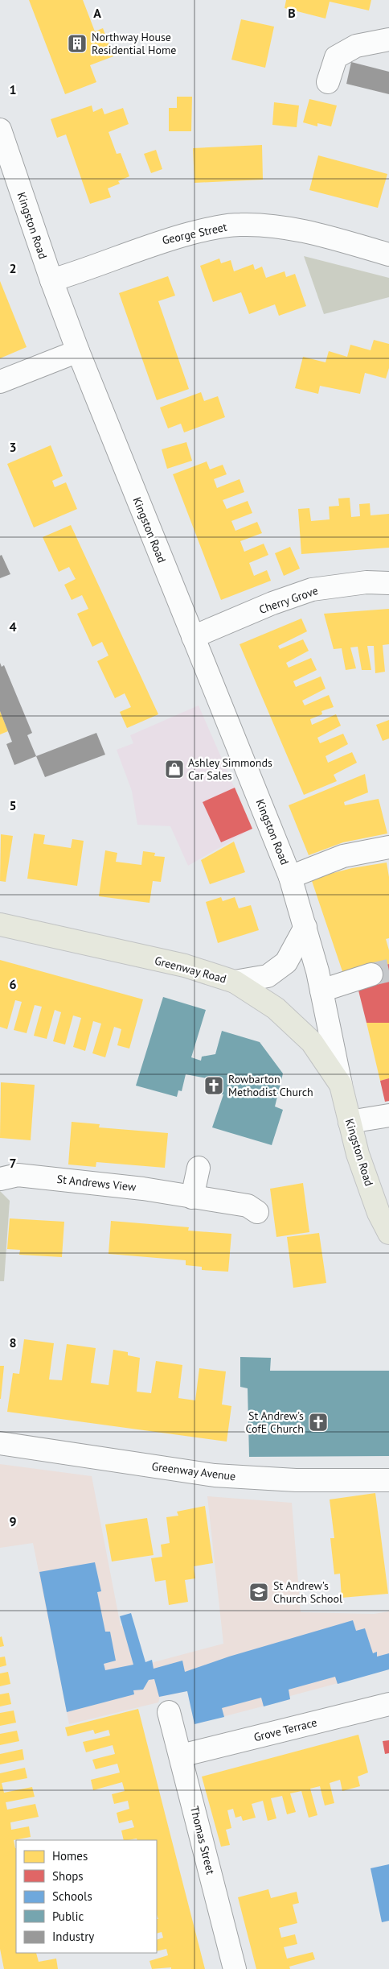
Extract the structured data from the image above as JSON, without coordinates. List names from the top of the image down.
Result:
{
  "streets": {
    "main road": ["Kingston Road", "Greenway Road"],
    "street": [
      "George Street",
      "Cherry Grove",
      "St Andrews View",
      "Greenway Avenue",
      "Grove Terrace",
      "Thomas Street"
    ]
  },
  "crossings": [
    ["Kingston Road", "George Street"],
    ["Kingston Road", "Cherry Grove"],
    ["Kingston Road", "Greenway Road"],
    ["Grove Terrace", "Thomas Street"]
  ],
  "places": {
    "building": ["Northway House Residential Home"],
    "shop": ["Ashley Simmonds Car Sales"],
    "church": ["Rowbarton Methodist Church", "St Andrew's CofE Church"],
    "school or university": ["St Andrew's Church School"]
  },
  "legend": [
    "Homes",
    "Shops",
    "Schools",
    "Public",
    "Industry"
  ],
  "grid": {
    "columns": ["A", "B"],
    "rows": [
      "1",
      "2",
      "3",
      "4",
      "5",
      "6",
      "7",
      "8",
      "9"
    ]
  }
}
